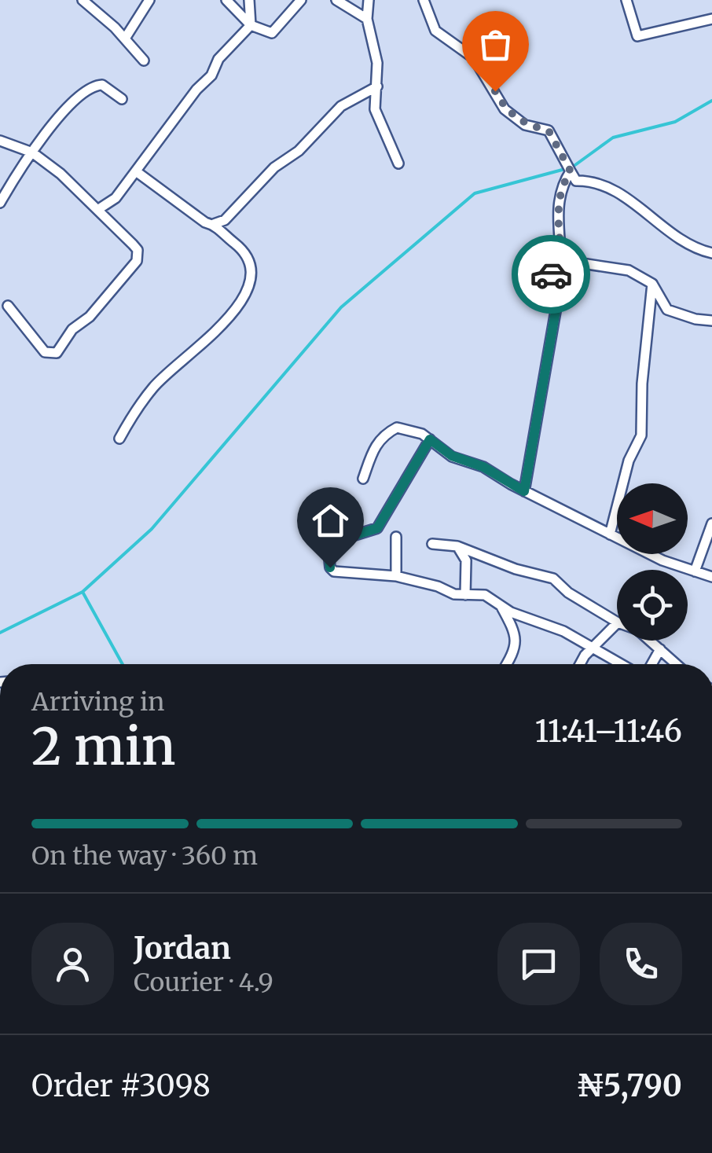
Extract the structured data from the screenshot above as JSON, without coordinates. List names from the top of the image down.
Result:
{
  "north": "left",
  "page": {
    "heading": ["2 min", "Arriving in", "11:41–11:46"],
    "panel": [
      "Jordan",
      "Courier · 4.9",
      "Order #3098",
      "₦5,790"
    ],
    "bar": "On the way · 360 m"
  }
}
